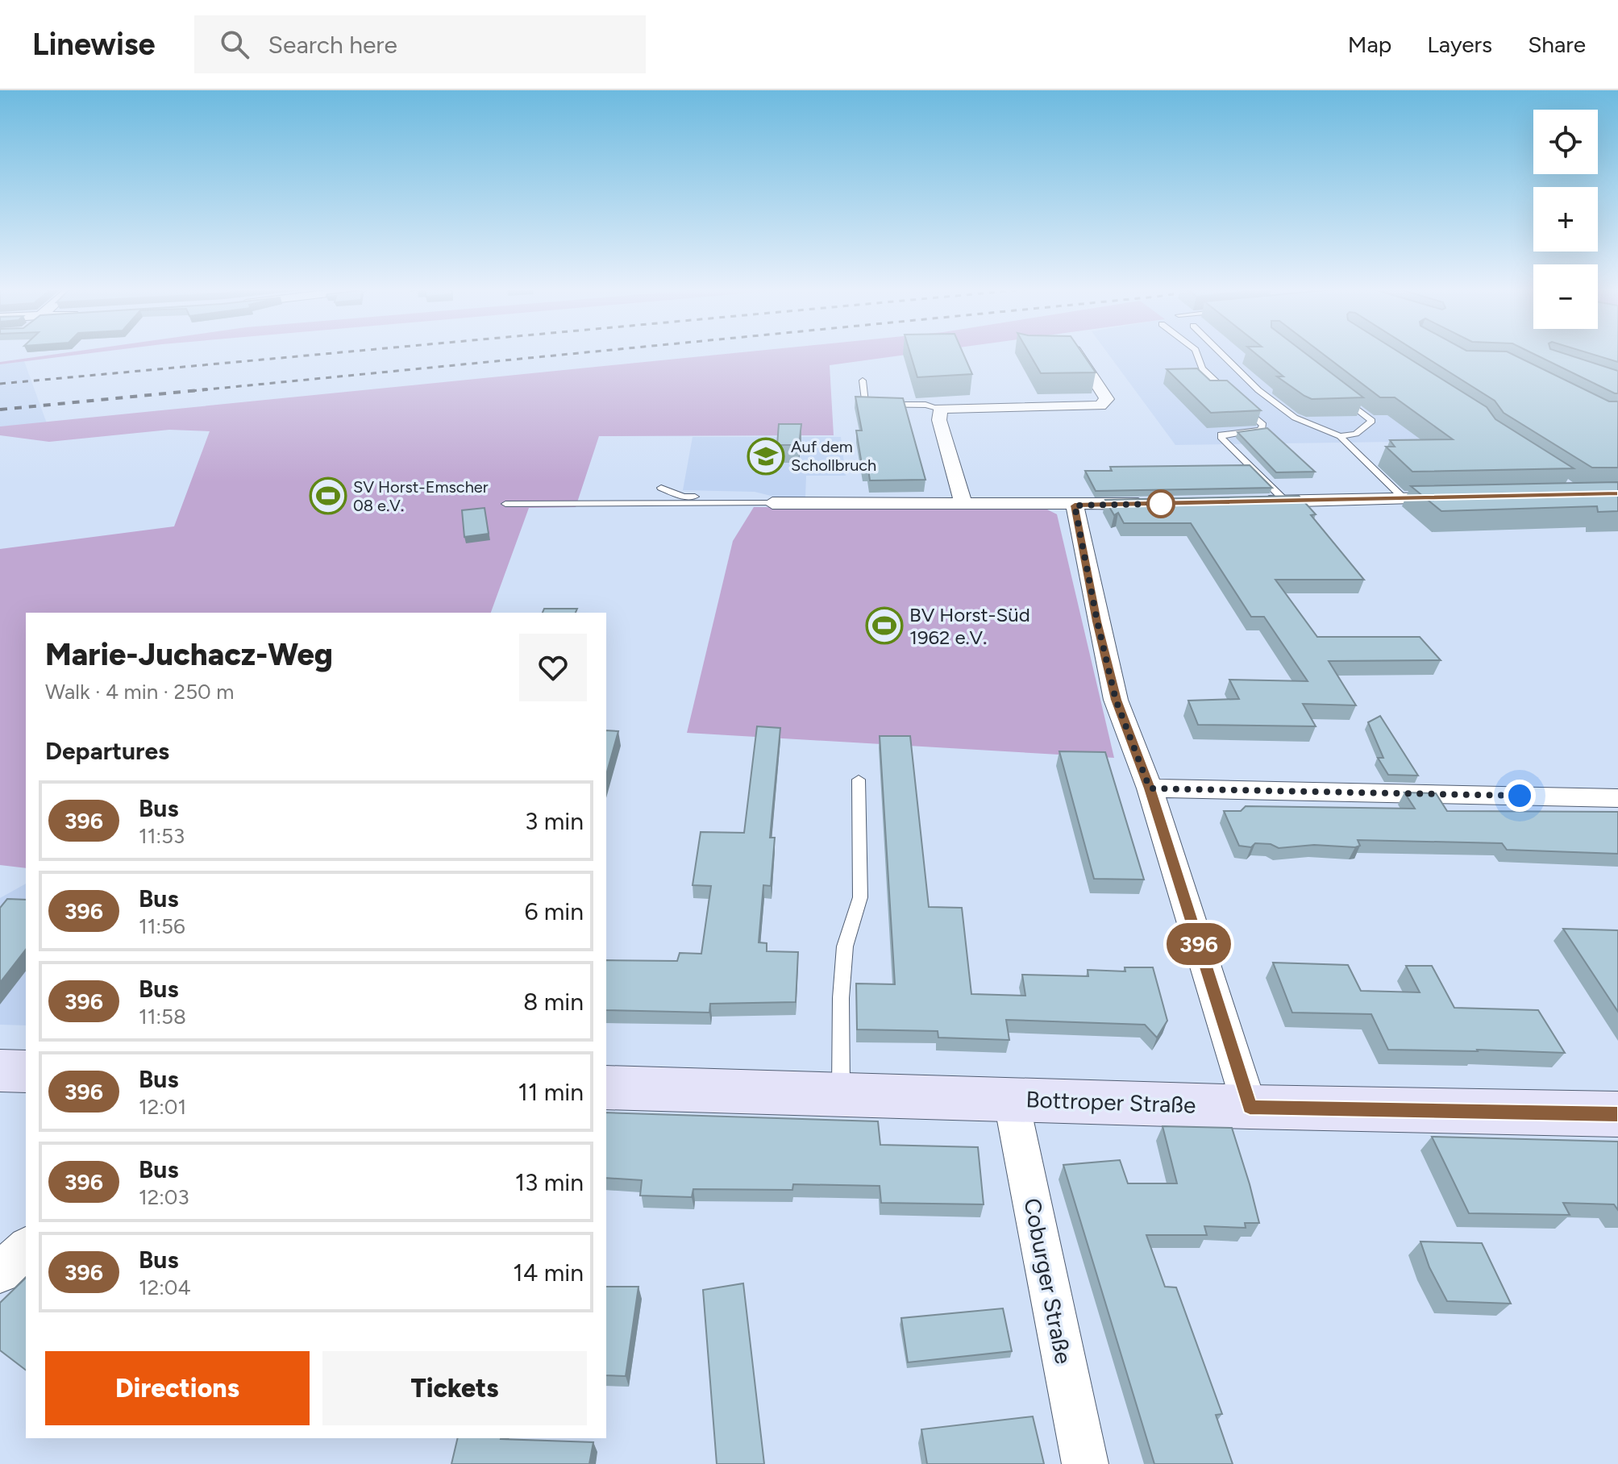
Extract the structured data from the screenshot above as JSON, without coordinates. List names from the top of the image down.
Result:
{
  "streets": {
    "main road": ["Bottroper Straße"],
    "street": ["Coburger Straße"]
  },
  "crossings": [
    ["Bottroper Straße", "Coburger Straße"]
  ],
  "places": {
    "school or university": ["Auf dem Schollbruch"],
    "sports": ["SV Horst-Emscher 08 e.V.", "BV Horst-Süd 1962 e.V."]
  },
  "lines": ["bus line 396"],
  "page": {
    "header": "Linewise",
    "search": "Search here",
    "nav": ["Map", "Layers", "Share"],
    "on_map": "396",
    "map_buttons": ["+", "−"],
    "heading": [
      ["Marie-Juchacz-Weg", "Walk · 4 min · 250 m"],
      "Departures"
    ],
    "list": [
      {
        "mark": "396",
        "name": "Bus",
        "note": "11:53",
        "value": "3 min"
      },
      {
        "mark": "396",
        "name": "Bus",
        "note": "11:56",
        "value": "6 min"
      },
      {
        "mark": "396",
        "name": "Bus",
        "note": "11:58",
        "value": "8 min"
      },
      {
        "mark": "396",
        "name": "Bus",
        "note": "12:01",
        "value": "11 min"
      },
      {
        "mark": "396",
        "name": "Bus",
        "note": "12:03",
        "value": "13 min"
      },
      {
        "mark": "396",
        "name": "Bus",
        "note": "12:04",
        "value": "14 min"
      }
    ],
    "buttons": ["Directions", "Tickets"]
  }
}
